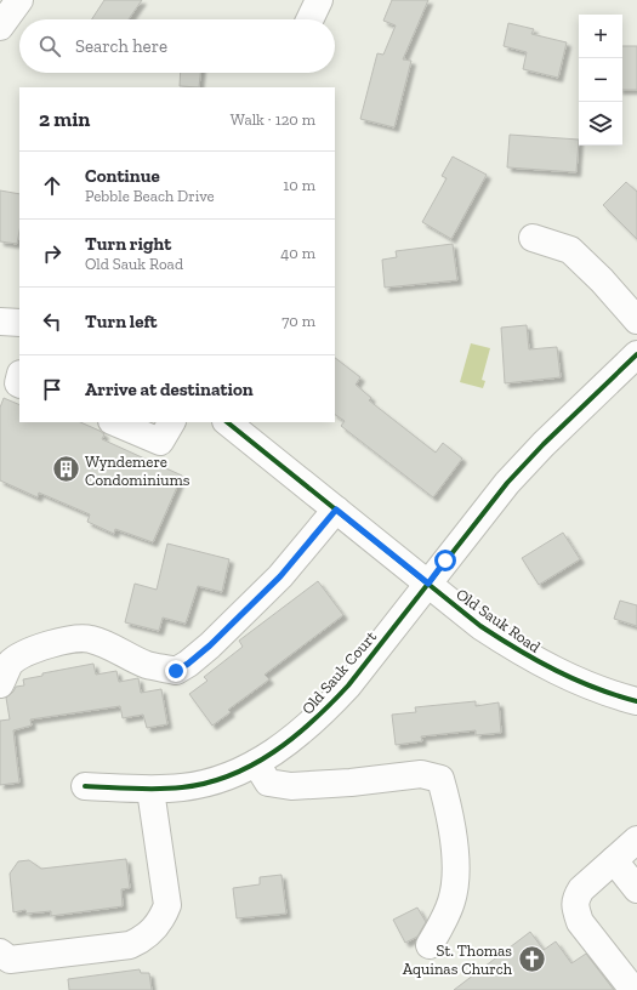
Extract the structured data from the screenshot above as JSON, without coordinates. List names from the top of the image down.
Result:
{
  "streets": {
    "street": ["Old Sauk Road", "Old Sauk Court"]
  },
  "crossings": [
    ["Old Sauk Road", "Old Sauk Court"]
  ],
  "places": {
    "building": ["Wyndemere Condominiums"],
    "church": ["St. Thomas Aquinas Church"]
  },
  "page": {
    "map_buttons": ["+", "−"],
    "search": "Search here",
    "heading": ["2 min", "Walk · 120 m"],
    "list": [
      ["Continue", "Pebble Beach Drive", "10 m"],
      ["Turn right", "Old Sauk Road", "40 m"],
      ["Turn left", "70 m"],
      "Arrive at destination"
    ]
  }
}
